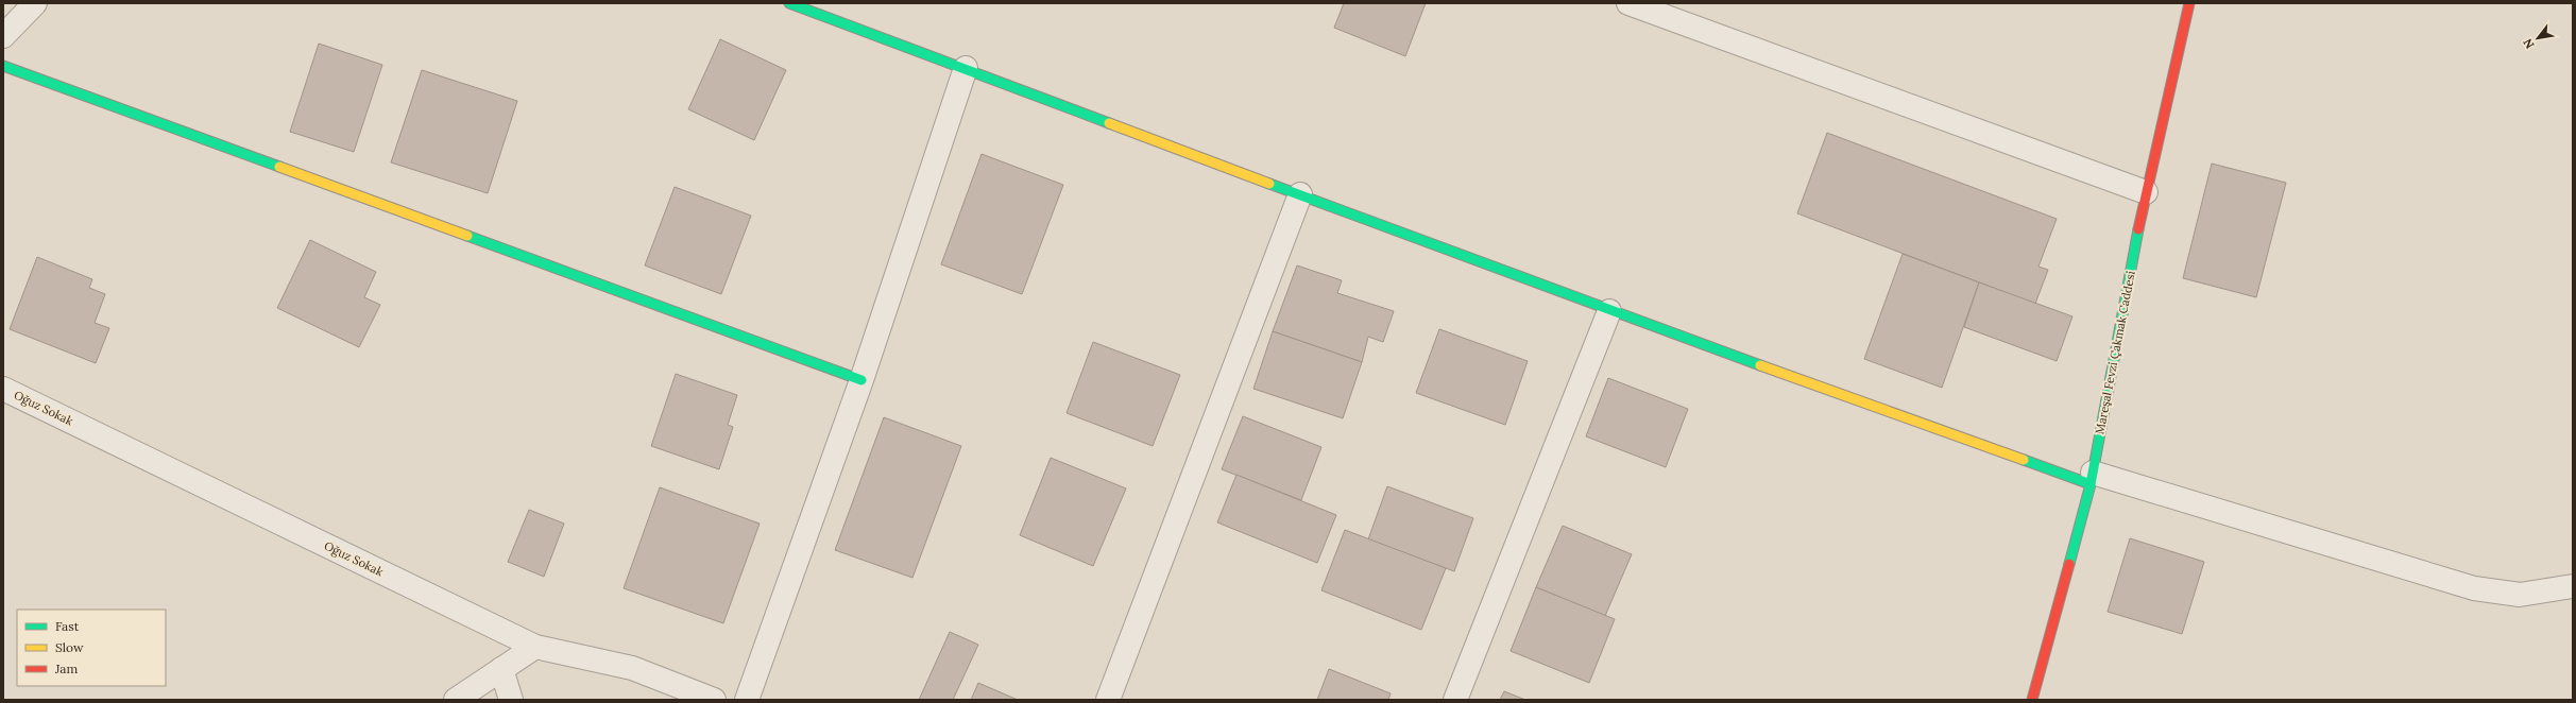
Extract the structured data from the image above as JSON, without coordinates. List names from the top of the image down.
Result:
{
  "streets": {
    "street": ["Mareşal Fevzi Çakmak Caddesi", "Oğuz Sokak"]
  },
  "legend": ["Fast", "Slow", "Jam"],
  "north": "bottom left"
}
